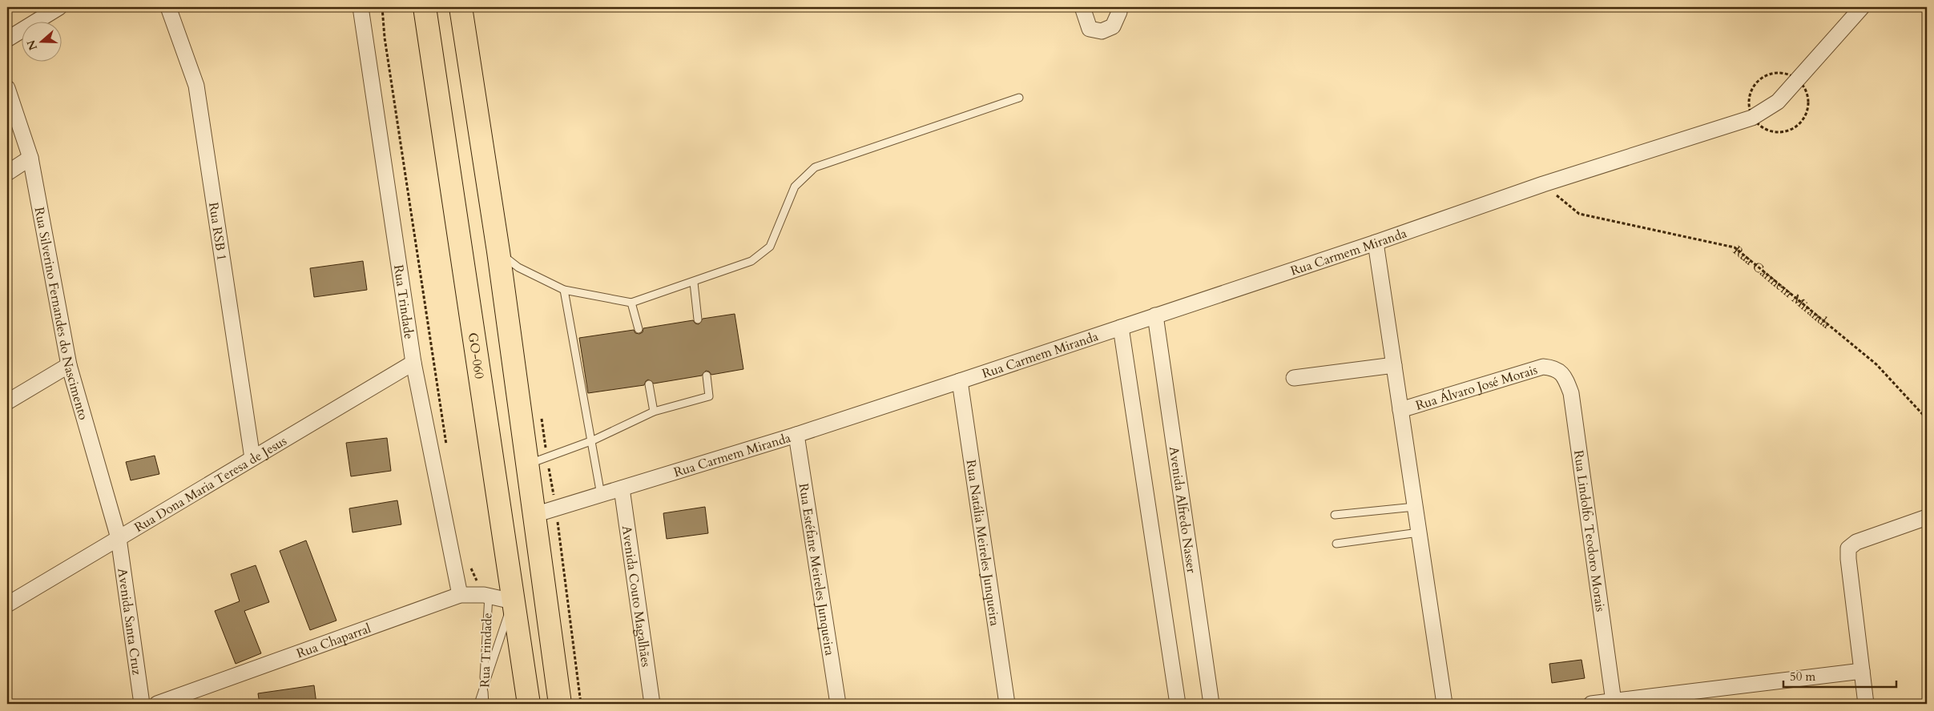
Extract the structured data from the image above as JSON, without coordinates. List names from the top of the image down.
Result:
{
  "streets": {
    "main road": ["GO-060"],
    "street": [
      "Rua RSB 1",
      "Rua Carmem Miranda",
      "Rua Trindade",
      "Rua Silverino Fernandes do Nascimento",
      "Rua Álvaro José Morais",
      "Rua Dona Maria Teresa de Jesus",
      "Avenida Alfredo Nasser",
      "Rua Lindolfo Teodoro Morais",
      "Rua Natália Meireles Junqueira",
      "Rua Estéfane Meireles Junqueira",
      "Avenida Couto Magalhães",
      "Avenida Santa Cruz",
      "Rua Chaparral"
    ]
  },
  "crossings": [
    ["Rua RSB 1", "Rua Dona Maria Teresa de Jesus"],
    ["Rua Carmem Miranda", "Avenida Alfredo Nasser"],
    ["Rua Carmem Miranda", "Rua Natália Meireles Junqueira"],
    ["Rua Carmem Miranda", "Rua Estéfane Meireles Junqueira"],
    ["Rua Carmem Miranda", "Avenida Couto Magalhães"],
    ["Rua Trindade", "Rua Dona Maria Teresa de Jesus"],
    ["Rua Trindade", "Rua Chaparral"],
    ["Rua Silverino Fernandes do Nascimento", "Rua Dona Maria Teresa de Jesus"],
    ["Rua Silverino Fernandes do Nascimento", "Avenida Santa Cruz"],
    ["GO-060", "Rua Chaparral"],
    ["Rua Álvaro José Morais", "Rua Lindolfo Teodoro Morais"],
    ["Rua Dona Maria Teresa de Jesus", "Avenida Santa Cruz"]
  ],
  "scale_bar": "50 m",
  "north": "left"
}
